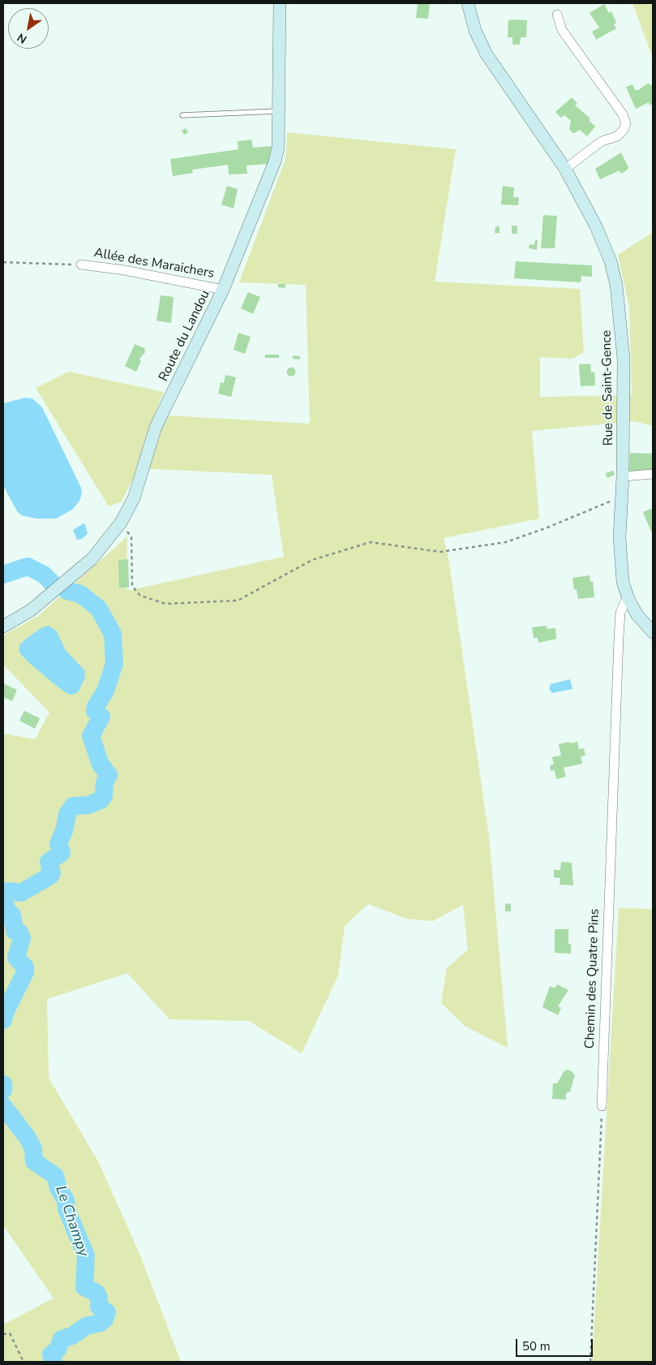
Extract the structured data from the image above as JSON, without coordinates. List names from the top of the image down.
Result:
{
  "streets": {
    "street": [
      "Allée des Maraichers",
      "Route du Landou",
      "Rue de Saint-Gence",
      "Chemin des Quatre Pins"
    ]
  },
  "crossings": [
    ["Allée des Maraichers", "Route du Landou"],
    ["Rue de Saint-Gence", "Chemin des Quatre Pins"]
  ],
  "water": ["Le Champy"],
  "scale_bar": "50 m",
  "north": "bottom left"
}
